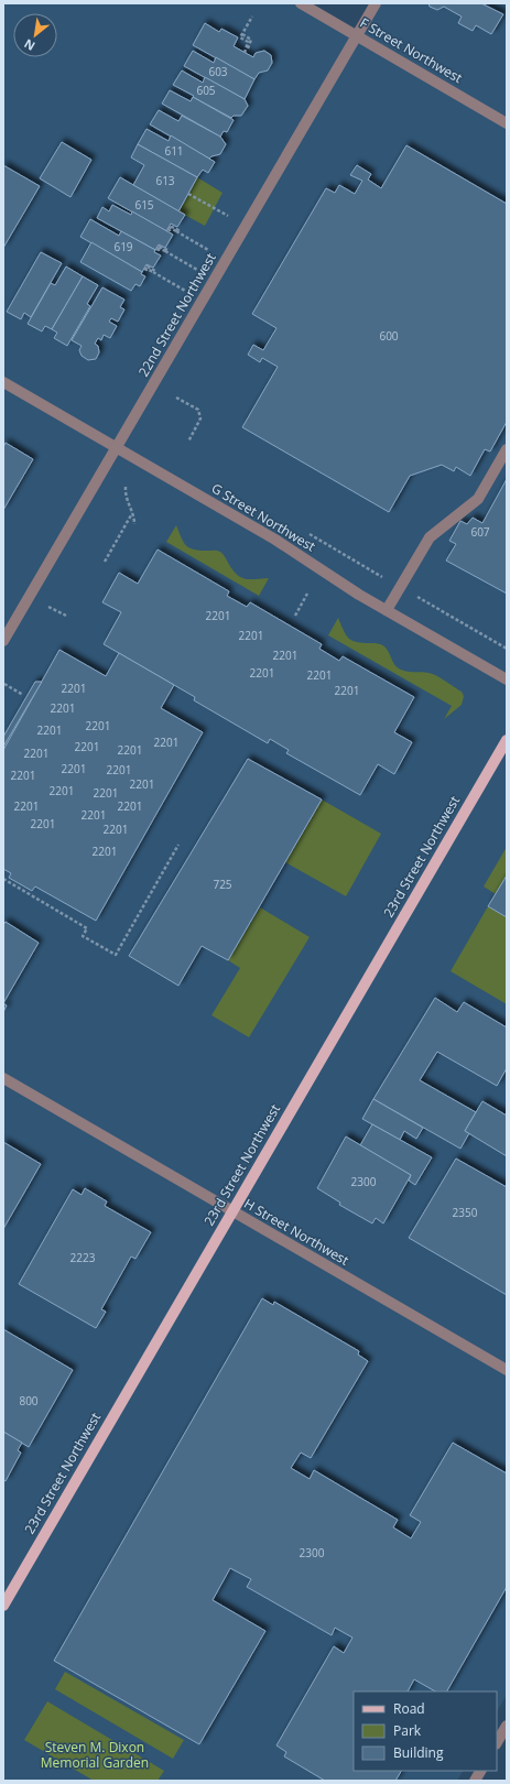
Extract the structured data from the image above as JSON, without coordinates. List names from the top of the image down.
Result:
{
  "streets": {
    "main road": ["23rd Street Northwest"],
    "street": [
      "F Street Northwest",
      "22nd Street Northwest",
      "G Street Northwest",
      "H Street Northwest"
    ]
  },
  "crossings": [
    ["F Street Northwest", "22nd Street Northwest"],
    ["22nd Street Northwest", "G Street Northwest"],
    ["23rd Street Northwest", "H Street Northwest"]
  ],
  "parks": ["Steven M. Dixon Memorial Garden"],
  "house_numbers": [
    "603",
    "605",
    "611",
    "613",
    "615",
    "619",
    "600",
    "607",
    "2201",
    "2201",
    "2201",
    "2201",
    "2201",
    "2201",
    "2201",
    "2201",
    "2201",
    "2201",
    "2201",
    "2201",
    "2201",
    "2201",
    "2201",
    "2201",
    "2201",
    "2201",
    "2201",
    "2201",
    "2201",
    "2201",
    "2201",
    "2201",
    "2201",
    "2201",
    "725",
    "2300",
    "2350",
    "2223",
    "800",
    "2300"
  ],
  "legend": ["Road", "Park", "Building"],
  "north": "bottom left"
}
